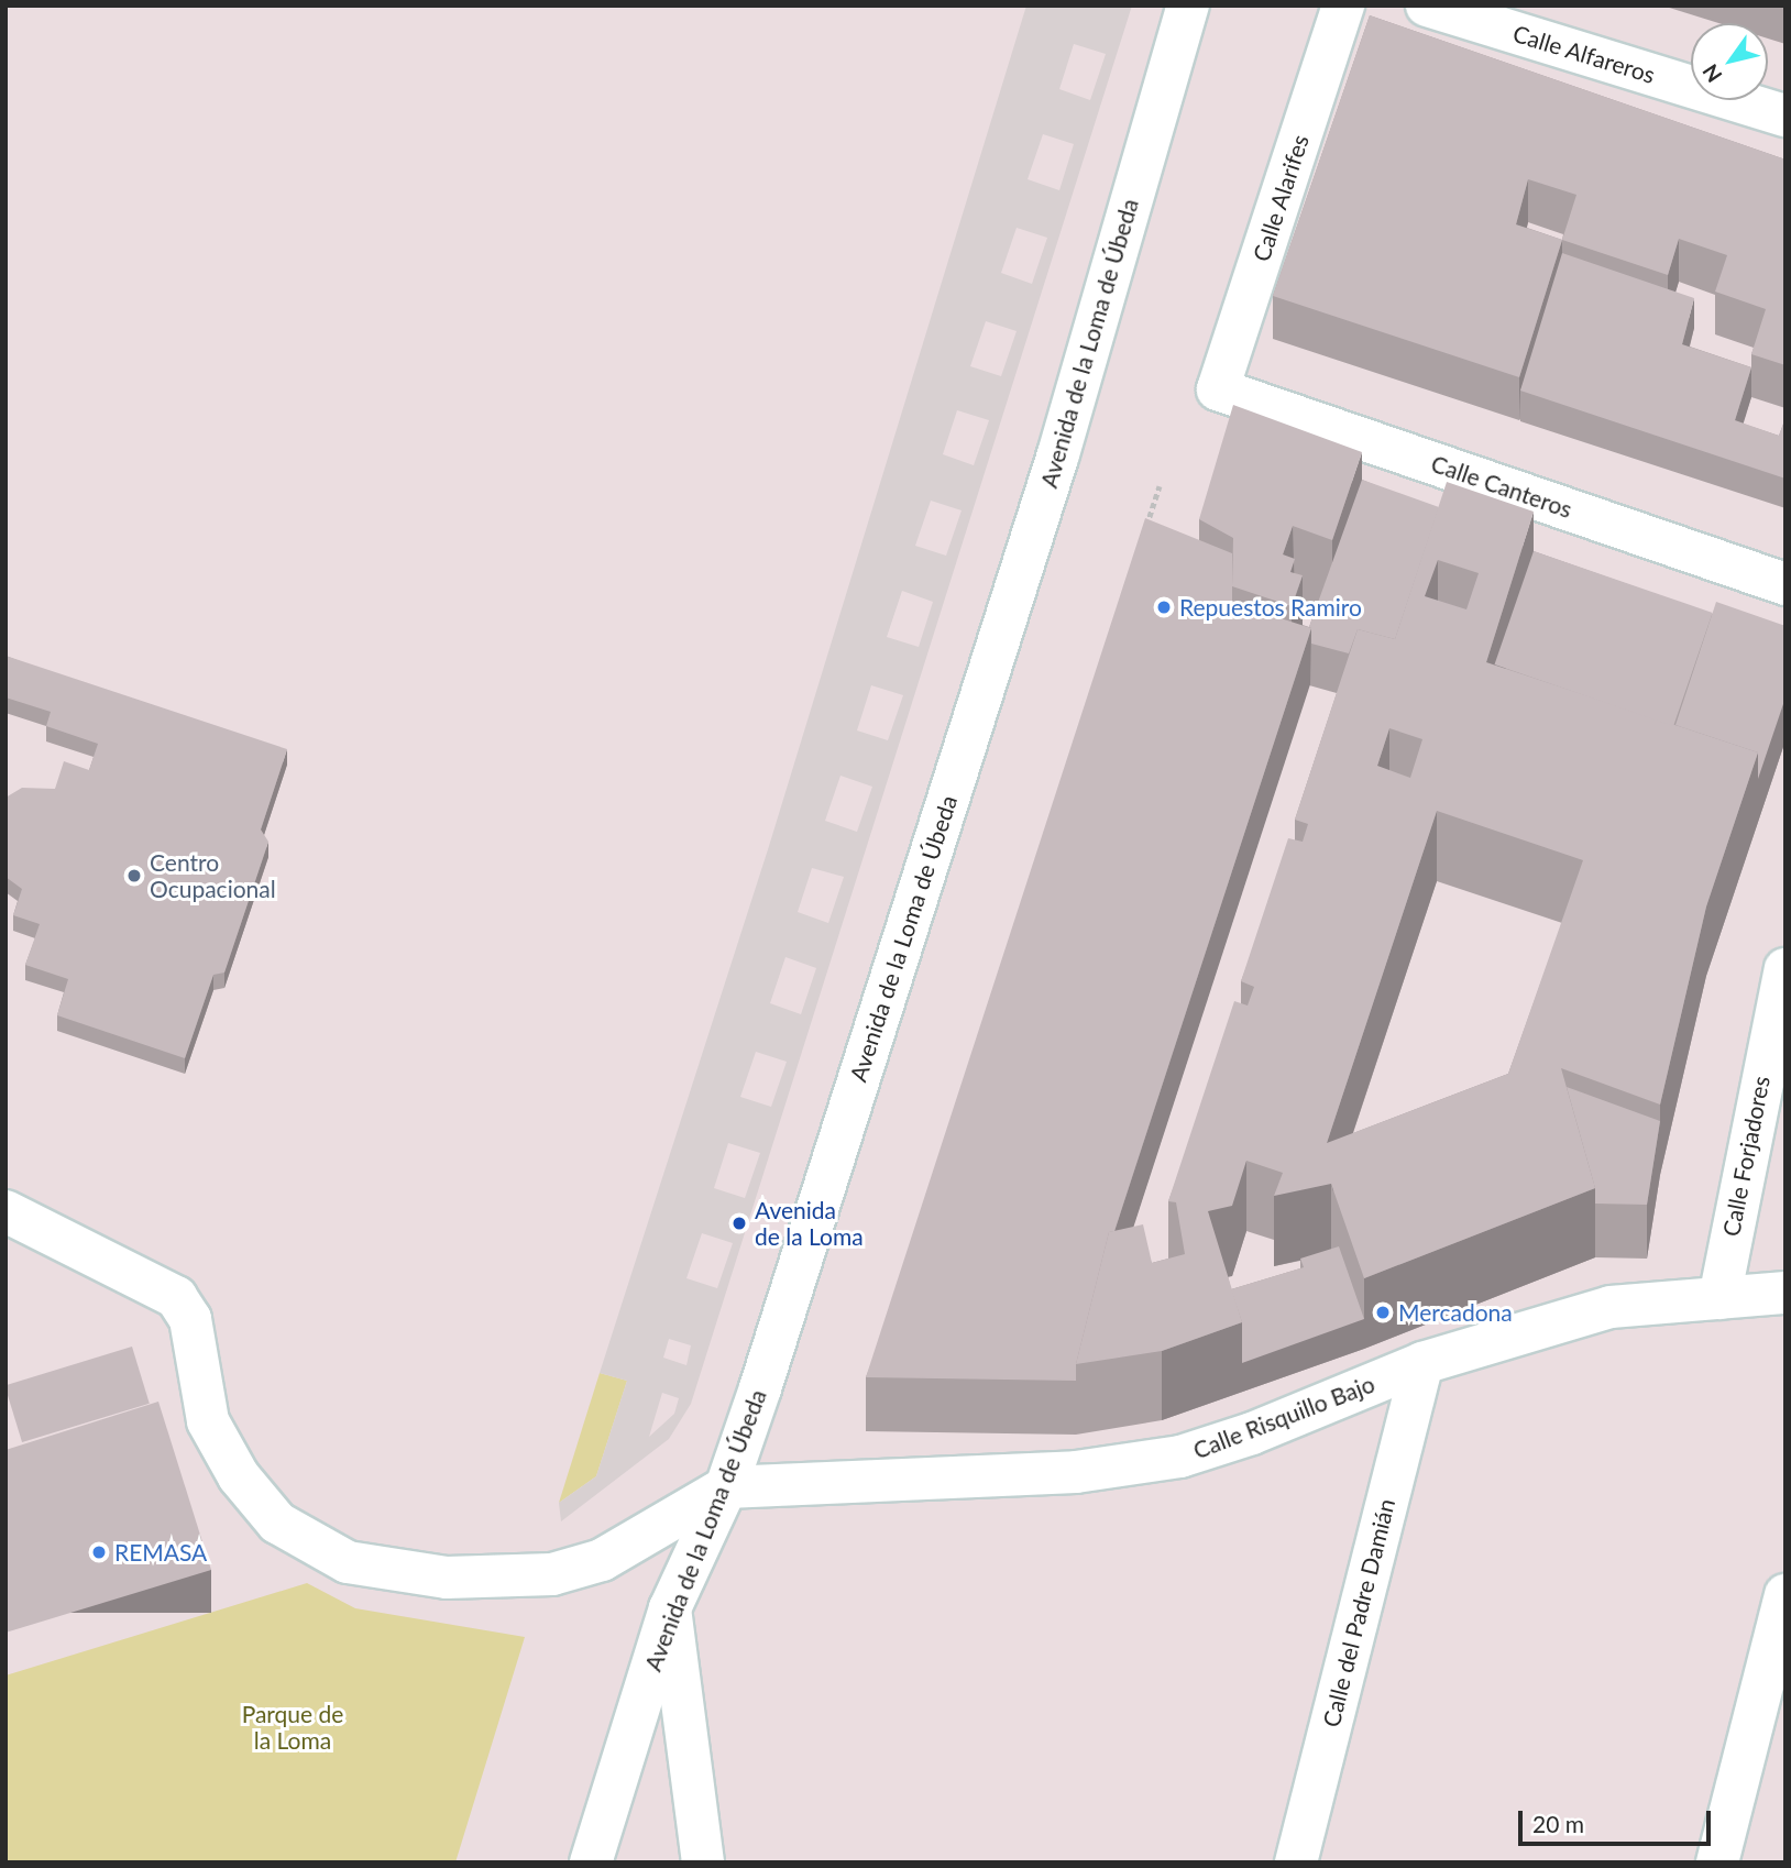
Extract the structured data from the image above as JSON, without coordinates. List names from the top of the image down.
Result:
{
  "streets": {
    "street": [
      "Calle Alfareros",
      "Calle Alarifes",
      "Avenida de la Loma de Úbeda",
      "Calle Canteros",
      "Calle Forjadores",
      "Calle Risquillo Bajo",
      "Calle del Padre Damián"
    ]
  },
  "crossings": [
    ["Calle Alarifes", "Calle Canteros"],
    ["Avenida de la Loma de Úbeda", "Calle Risquillo Bajo"],
    ["Calle Forjadores", "Calle Risquillo Bajo"],
    ["Calle Risquillo Bajo", "Calle del Padre Damián"]
  ],
  "parks": ["Parque de la Loma"],
  "places": [
    "Repuestos Ramiro",
    "Centro Ocupacional",
    "Avenida de la Loma",
    "Mercadona",
    "REMASA"
  ],
  "scale_bar": "20 m",
  "north": "bottom left"
}
